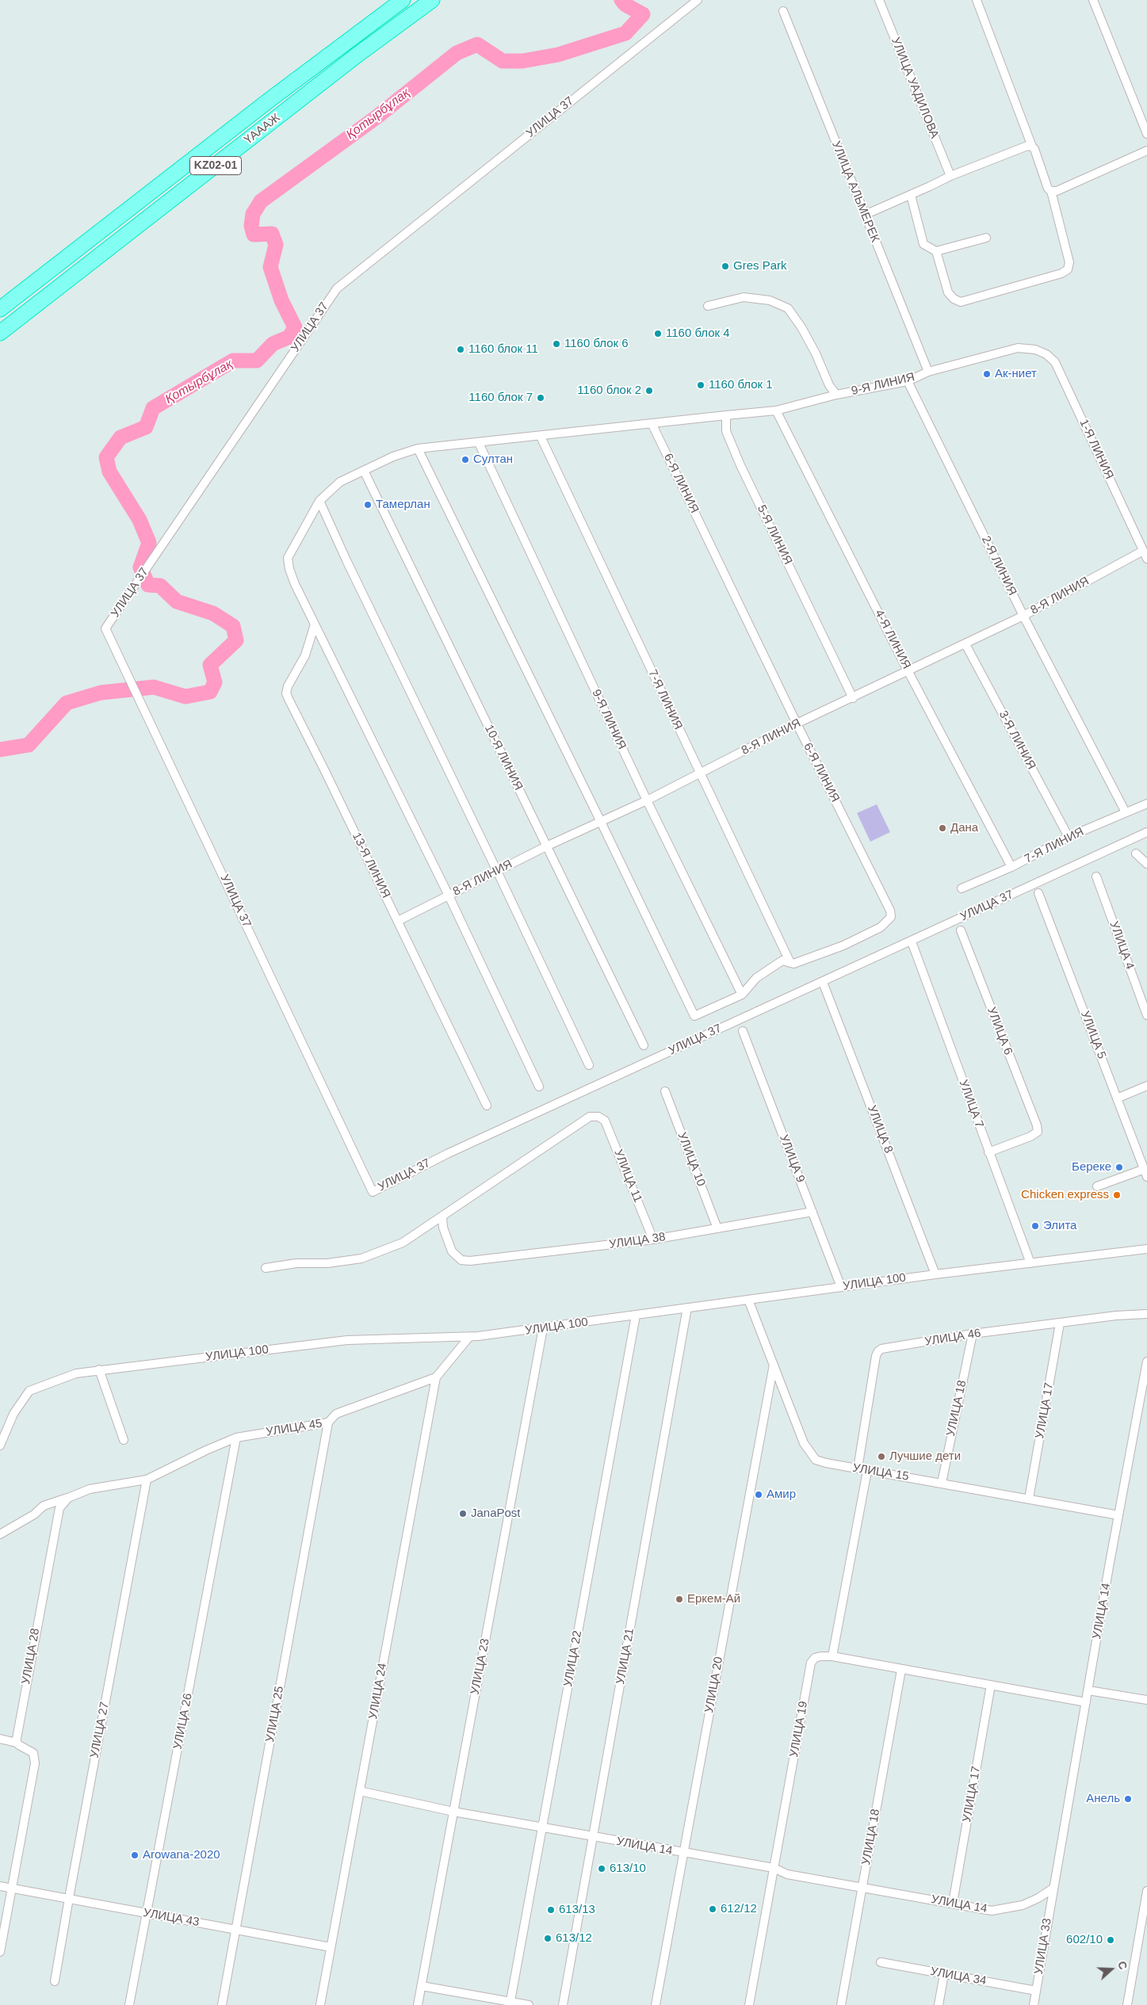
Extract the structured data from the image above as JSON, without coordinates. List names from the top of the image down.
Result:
{
  "streets": {
    "highway": ["ҮАААЖ", "KZ02-01"],
    "street": [
      "УЛИЦА УАДИЛОВА",
      "УЛИЦА 37",
      "УЛИЦА АЛЬМЕРЕК",
      "9-Я ЛИНИЯ",
      "1-Я ЛИНИЯ",
      "6-Я ЛИНИЯ",
      "5-Я ЛИНИЯ",
      "2-Я ЛИНИЯ",
      "8-Я ЛИНИЯ",
      "4-Я ЛИНИЯ",
      "7-Я ЛИНИЯ",
      "3-Я ЛИНИЯ",
      "10-Я ЛИНИЯ",
      "13-Я ЛИНИЯ",
      "УЛИЦА 4",
      "УЛИЦА 6",
      "УЛИЦА 5",
      "УЛИЦА 7",
      "УЛИЦА 8",
      "УЛИЦА 9",
      "УЛИЦА 10",
      "УЛИЦА 11",
      "УЛИЦА 38",
      "УЛИЦА 100",
      "УЛИЦА 46",
      "УЛИЦА 18",
      "УЛИЦА 17",
      "УЛИЦА 45",
      "УЛИЦА 15",
      "УЛИЦА 14",
      "УЛИЦА 28",
      "УЛИЦА 21",
      "УЛИЦА 22",
      "УЛИЦА 23",
      "УЛИЦА 20",
      "УЛИЦА 24",
      "УЛИЦА 25",
      "УЛИЦА 26",
      "УЛИЦА 19",
      "УЛИЦА 27",
      "УЛИЦА 43",
      "УЛИЦА 33",
      "УЛИЦА 34"
    ]
  },
  "crossings": [
    ["УЛИЦА АЛЬМЕРЕК", "9-Я ЛИНИЯ"],
    ["9-Я ЛИНИЯ", "1-Я ЛИНИЯ"],
    ["9-Я ЛИНИЯ", "6-Я ЛИНИЯ"],
    ["9-Я ЛИНИЯ", "2-Я ЛИНИЯ"],
    ["9-Я ЛИНИЯ", "8-Я ЛИНИЯ"],
    ["9-Я ЛИНИЯ", "4-Я ЛИНИЯ"],
    ["1-Я ЛИНИЯ", "8-Я ЛИНИЯ"],
    ["6-Я ЛИНИЯ", "8-Я ЛИНИЯ"],
    ["6-Я ЛИНИЯ", "7-Я ЛИНИЯ"],
    ["5-Я ЛИНИЯ", "8-Я ЛИНИЯ"],
    ["2-Я ЛИНИЯ", "8-Я ЛИНИЯ"],
    ["2-Я ЛИНИЯ", "7-Я ЛИНИЯ"],
    ["8-Я ЛИНИЯ", "4-Я ЛИНИЯ"],
    ["8-Я ЛИНИЯ", "7-Я ЛИНИЯ"],
    ["8-Я ЛИНИЯ", "3-Я ЛИНИЯ"],
    ["8-Я ЛИНИЯ", "10-Я ЛИНИЯ"],
    ["8-Я ЛИНИЯ", "13-Я ЛИНИЯ"],
    ["4-Я ЛИНИЯ", "7-Я ЛИНИЯ"],
    ["7-Я ЛИНИЯ", "3-Я ЛИНИЯ"],
    ["УЛИЦА 6", "УЛИЦА 7"],
    ["УЛИЦА 7", "УЛИЦА 100"],
    ["УЛИЦА 8", "УЛИЦА 100"],
    ["УЛИЦА 9", "УЛИЦА 38"],
    ["УЛИЦА 9", "УЛИЦА 100"],
    ["УЛИЦА 10", "УЛИЦА 38"],
    ["УЛИЦА 11", "УЛИЦА 38"],
    ["УЛИЦА 100", "УЛИЦА 15"],
    ["УЛИЦА 100", "УЛИЦА 21"],
    ["УЛИЦА 100", "УЛИЦА 22"],
    ["УЛИЦА 100", "УЛИЦА 23"],
    ["УЛИЦА 46", "УЛИЦА 18"],
    ["УЛИЦА 46", "УЛИЦА 17"],
    ["УЛИЦА 46", "УЛИЦА 15"],
    ["УЛИЦА 18", "УЛИЦА 15"],
    ["УЛИЦА 18", "УЛИЦА 14"],
    ["УЛИЦА 17", "УЛИЦА 15"],
    ["УЛИЦА 17", "УЛИЦА 14"],
    ["УЛИЦА 45", "УЛИЦА 24"],
    ["УЛИЦА 45", "УЛИЦА 25"],
    ["УЛИЦА 45", "УЛИЦА 26"],
    ["УЛИЦА 45", "УЛИЦА 27"],
    ["УЛИЦА 15", "УЛИЦА 14"],
    ["УЛИЦА 15", "УЛИЦА 20"],
    ["УЛИЦА 14", "УЛИЦА 21"],
    ["УЛИЦА 14", "УЛИЦА 22"],
    ["УЛИЦА 14", "УЛИЦА 23"],
    ["УЛИЦА 14", "УЛИЦА 20"],
    ["УЛИЦА 14", "УЛИЦА 24"],
    ["УЛИЦА 14", "УЛИЦА 19"],
    ["УЛИЦА 14", "УЛИЦА 33"],
    ["УЛИЦА 24", "УЛИЦА 43"],
    ["УЛИЦА 25", "УЛИЦА 43"],
    ["УЛИЦА 26", "УЛИЦА 43"],
    ["УЛИЦА 27", "УЛИЦА 43"],
    ["УЛИЦА 33", "УЛИЦА 34"]
  ],
  "water": ["Қотырбұлақ"],
  "places": [
    "Gres Park",
    "1160 блок 4",
    "1160 блок 6",
    "1160 блок 11",
    "Ак-ниет",
    "1160 блок 1",
    "1160 блок 2",
    "1160 блок 7",
    "Султан",
    "Тамерлан",
    "Дана",
    "Береке",
    "Chicken express",
    "Элита",
    "Лучшие дети",
    "Амир",
    "JanaPost",
    "Еркем-Ай",
    "Анель",
    "Arowana-2020",
    "613/10",
    "612/12",
    "613/13",
    "613/12",
    "602/10"
  ],
  "north": "right"
}
